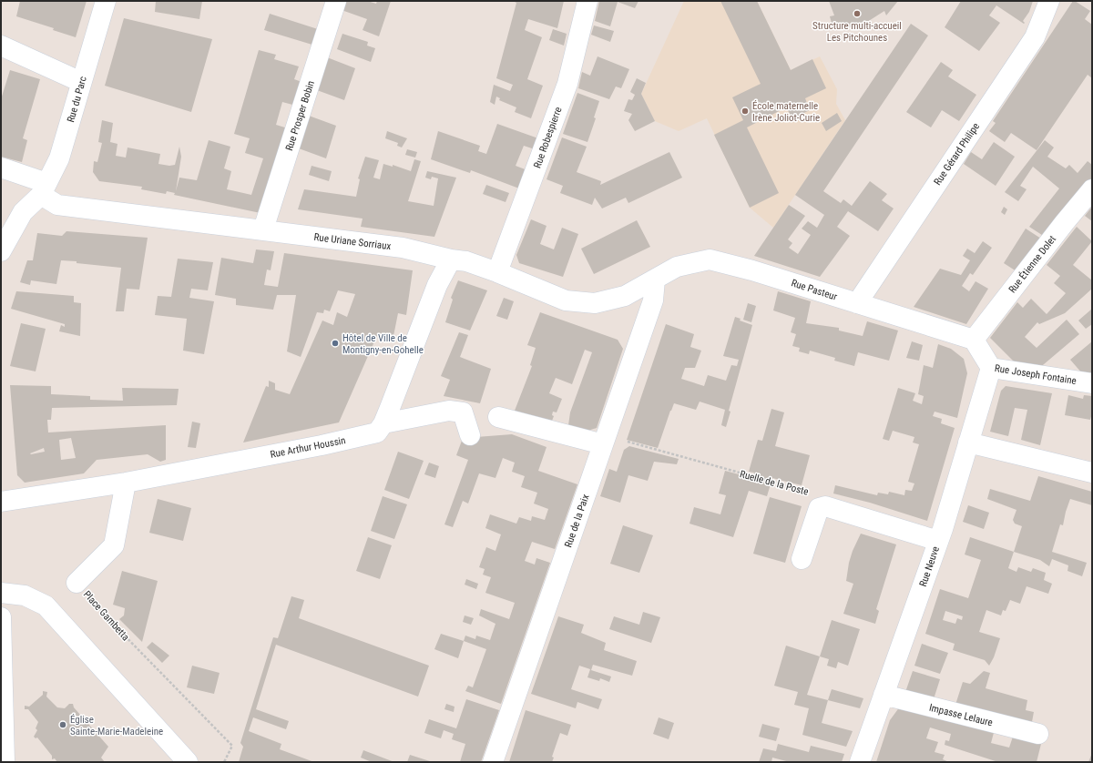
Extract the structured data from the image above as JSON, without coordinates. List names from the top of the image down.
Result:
{
  "streets": {
    "street": [
      "Rue du Parc",
      "Rue Prosper Bobin",
      "Rue Robespierre",
      "Rue Gérard Philipe",
      "Rue Uriane Sorriaux",
      "Rue Étienne Dolet",
      "Rue Pasteur",
      "Rue Joseph Fontaine",
      "Rue Arthur Houssin",
      "Rue de la Paix",
      "Rue Neuve",
      "Place Gambetta",
      "Impasse Lelaure"
    ],
    "path": ["Ruelle de la Poste"]
  },
  "crossings": [
    ["Rue du Parc", "Rue Uriane Sorriaux"],
    ["Rue Prosper Bobin", "Rue Uriane Sorriaux"],
    ["Rue Robespierre", "Rue Uriane Sorriaux"],
    ["Rue Gérard Philipe", "Rue Pasteur"],
    ["Rue Uriane Sorriaux", "Rue Pasteur"],
    ["Rue Uriane Sorriaux", "Rue de la Paix"],
    ["Rue Étienne Dolet", "Rue Pasteur"],
    ["Rue Étienne Dolet", "Rue Joseph Fontaine"],
    ["Rue Pasteur", "Rue Joseph Fontaine"],
    ["Rue Pasteur", "Rue de la Paix"],
    ["Rue Joseph Fontaine", "Rue Neuve"],
    ["Rue Arthur Houssin", "Place Gambetta"],
    ["Ruelle de la Poste", "Rue de la Paix"],
    ["Rue Neuve", "Impasse Lelaure"]
  ],
  "places": [
    "Structure multi-accueil Les Pitchounes",
    "École maternelle Irène Joliot-Curie",
    "Hôtel de Ville de Montigny-en-Gohelle",
    "Église Sainte-Marie-Madeleine"
  ]
}
